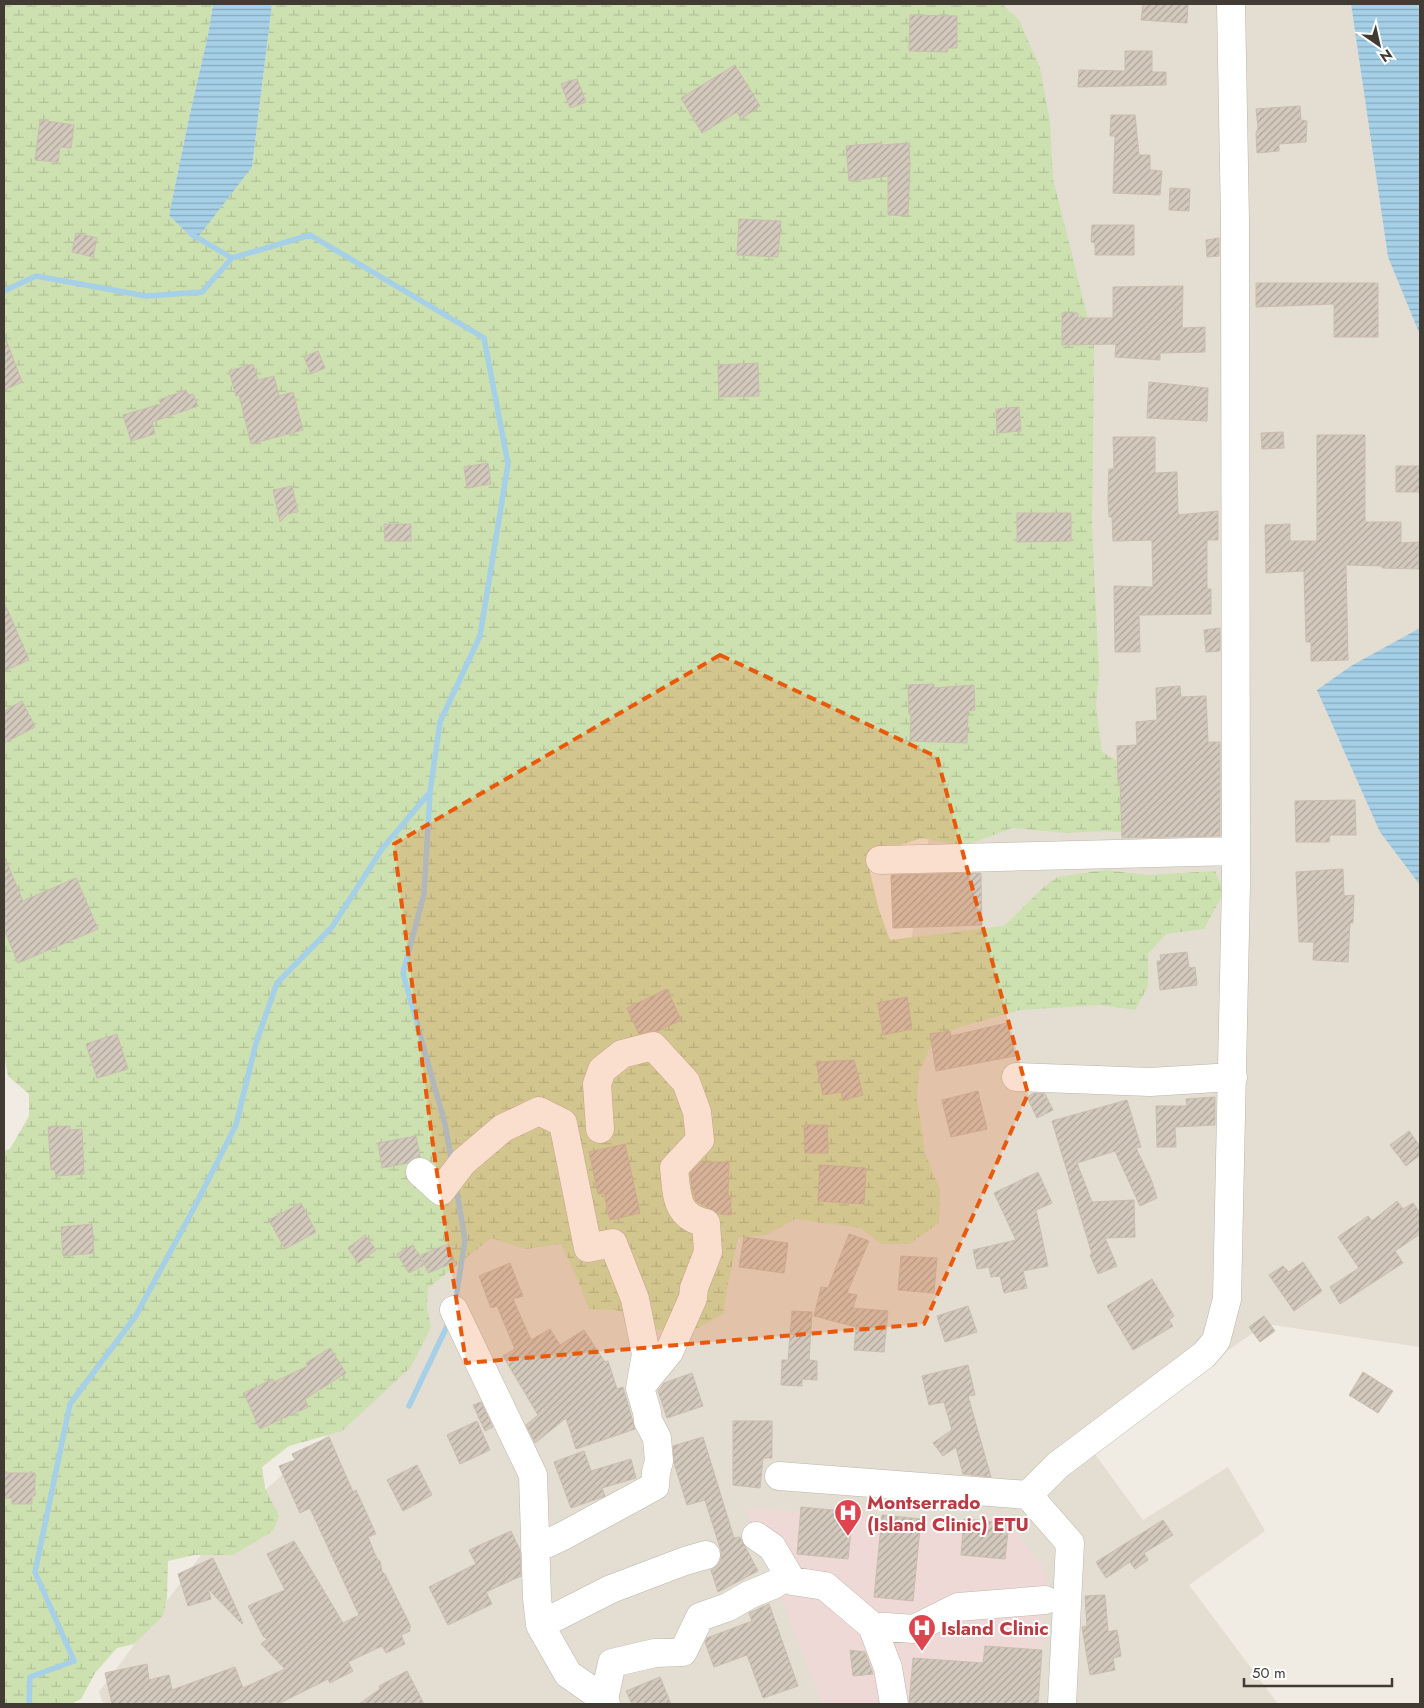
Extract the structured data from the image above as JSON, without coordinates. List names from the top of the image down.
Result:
{
  "places": {
    "hospital": ["Montserrado (Island Clinic) ETU", "Island Clinic"]
  },
  "scale_bar": "50 m",
  "north": "bottom right"
}
